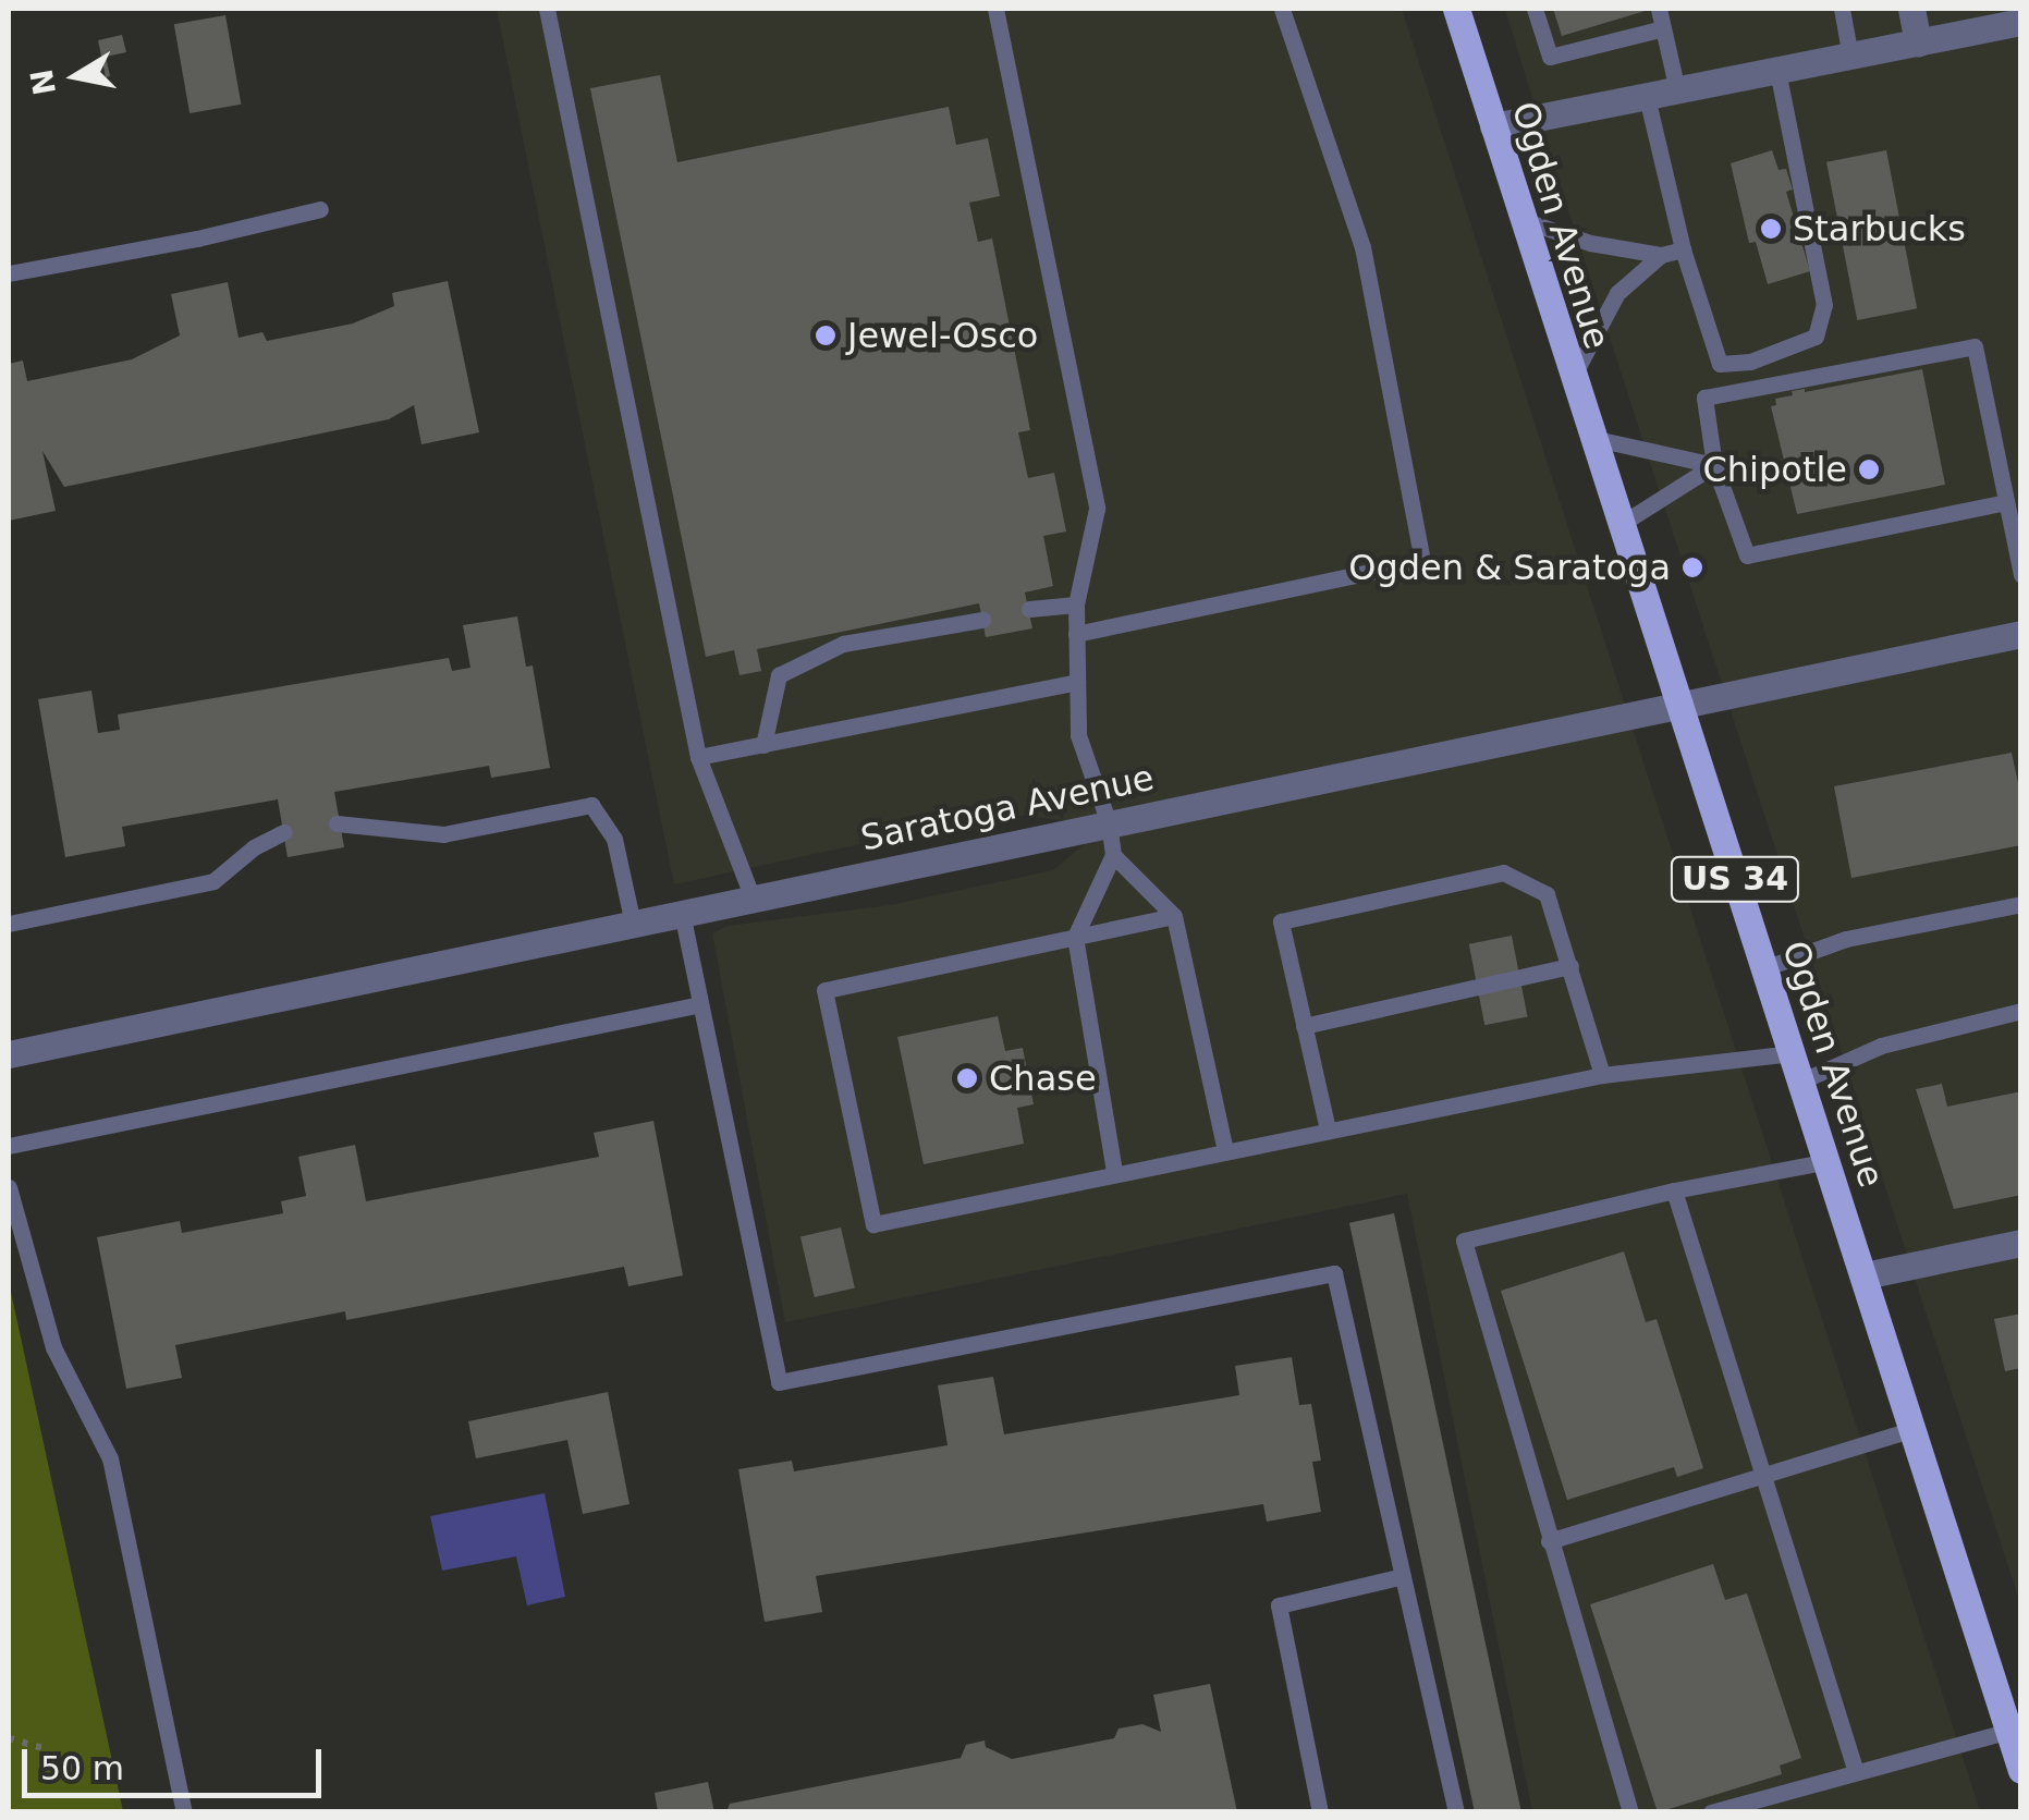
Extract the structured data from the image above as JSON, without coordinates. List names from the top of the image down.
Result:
{
  "streets": {
    "main road": ["Ogden Avenue", "US 34"],
    "street": ["Saratoga Avenue"]
  },
  "crossings": [
    ["Ogden Avenue", "Saratoga Avenue"]
  ],
  "places": [
    "Starbucks",
    "Jewel-Osco",
    "Chipotle",
    "Ogden & Saratoga",
    "Chase"
  ],
  "scale_bar": "50 m",
  "north": "left"
}
